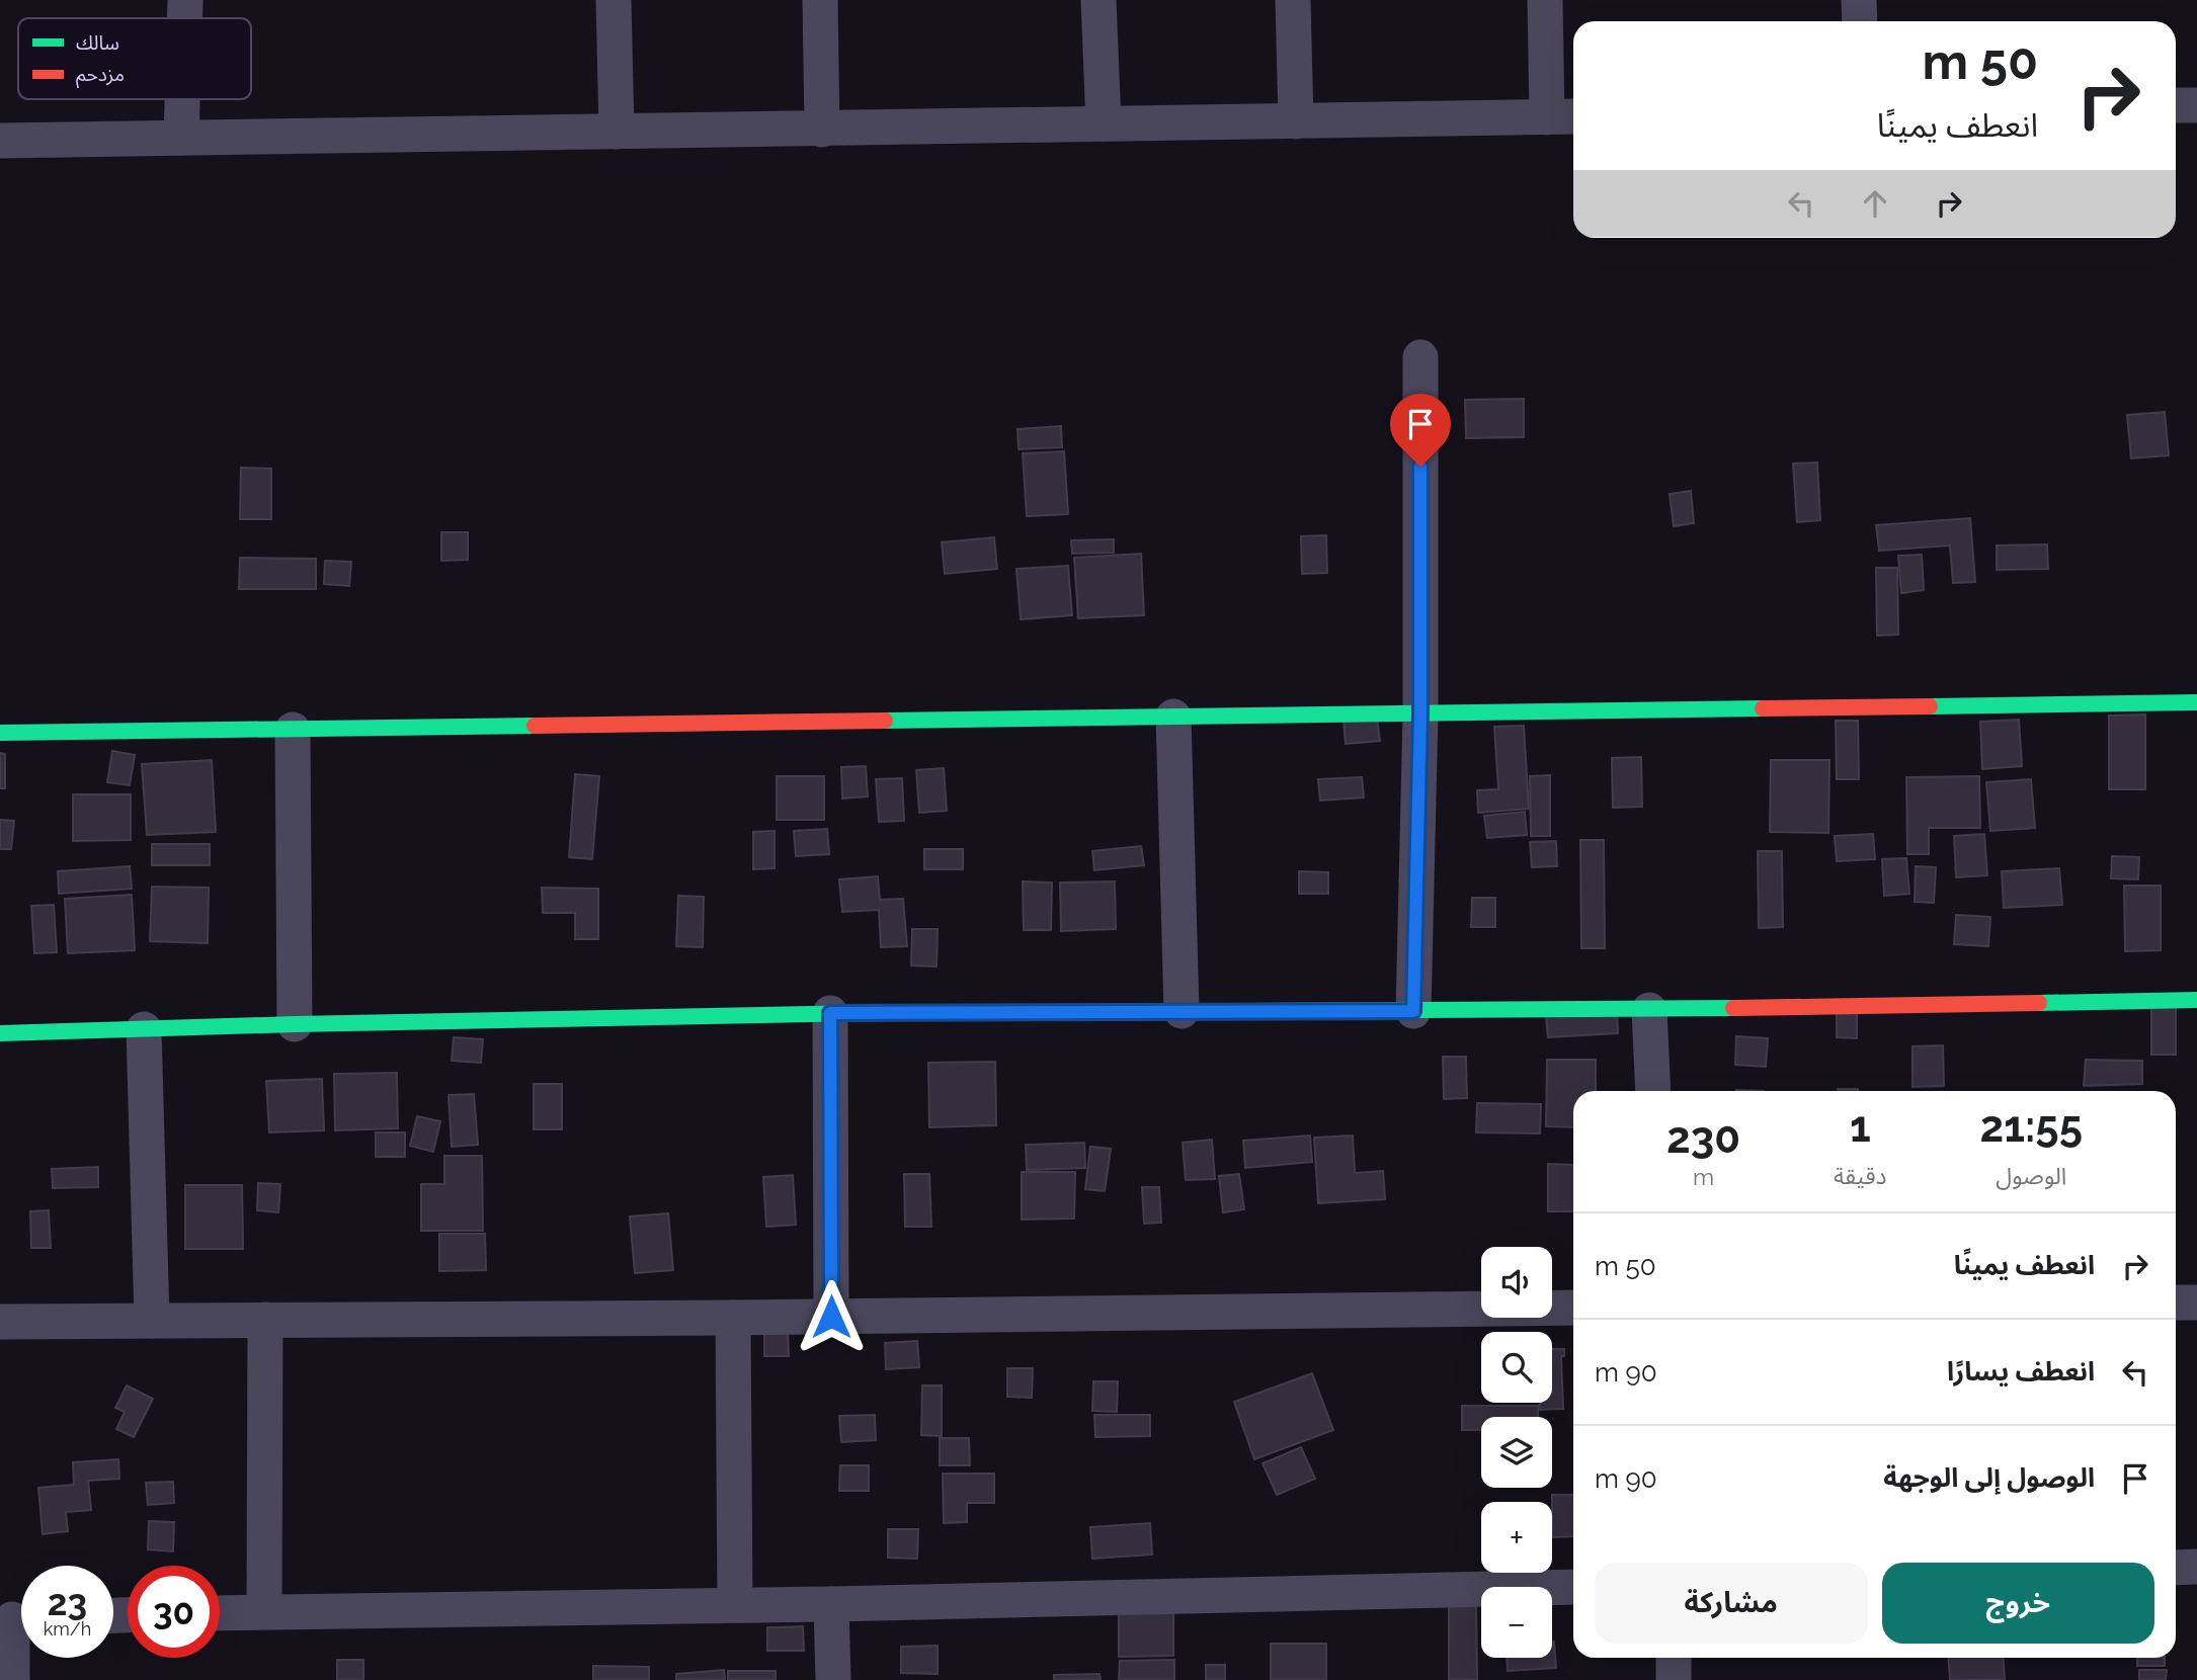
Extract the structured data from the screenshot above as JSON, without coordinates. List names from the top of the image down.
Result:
{
  "legend": ["سالك", "مزدحم"],
  "page": {
    "turn": ["50 m", "انعطف يمينًا"],
    "eta": [
      "21:55",
      "الوصول",
      "1",
      "دقيقة",
      "230",
      "m"
    ],
    "list": [
      {
        "name": "انعطف يمينًا",
        "value": "50 m"
      },
      {
        "name": "انعطف يسارًا",
        "value": "90 m"
      },
      {
        "name": "الوصول إلى الوجهة",
        "value": "90 m"
      }
    ],
    "map_buttons": ["+", "−"],
    "buttons": ["خروج", "مشاركة"],
    "speed": "23 km/h",
    "limit": "30"
  }
}
